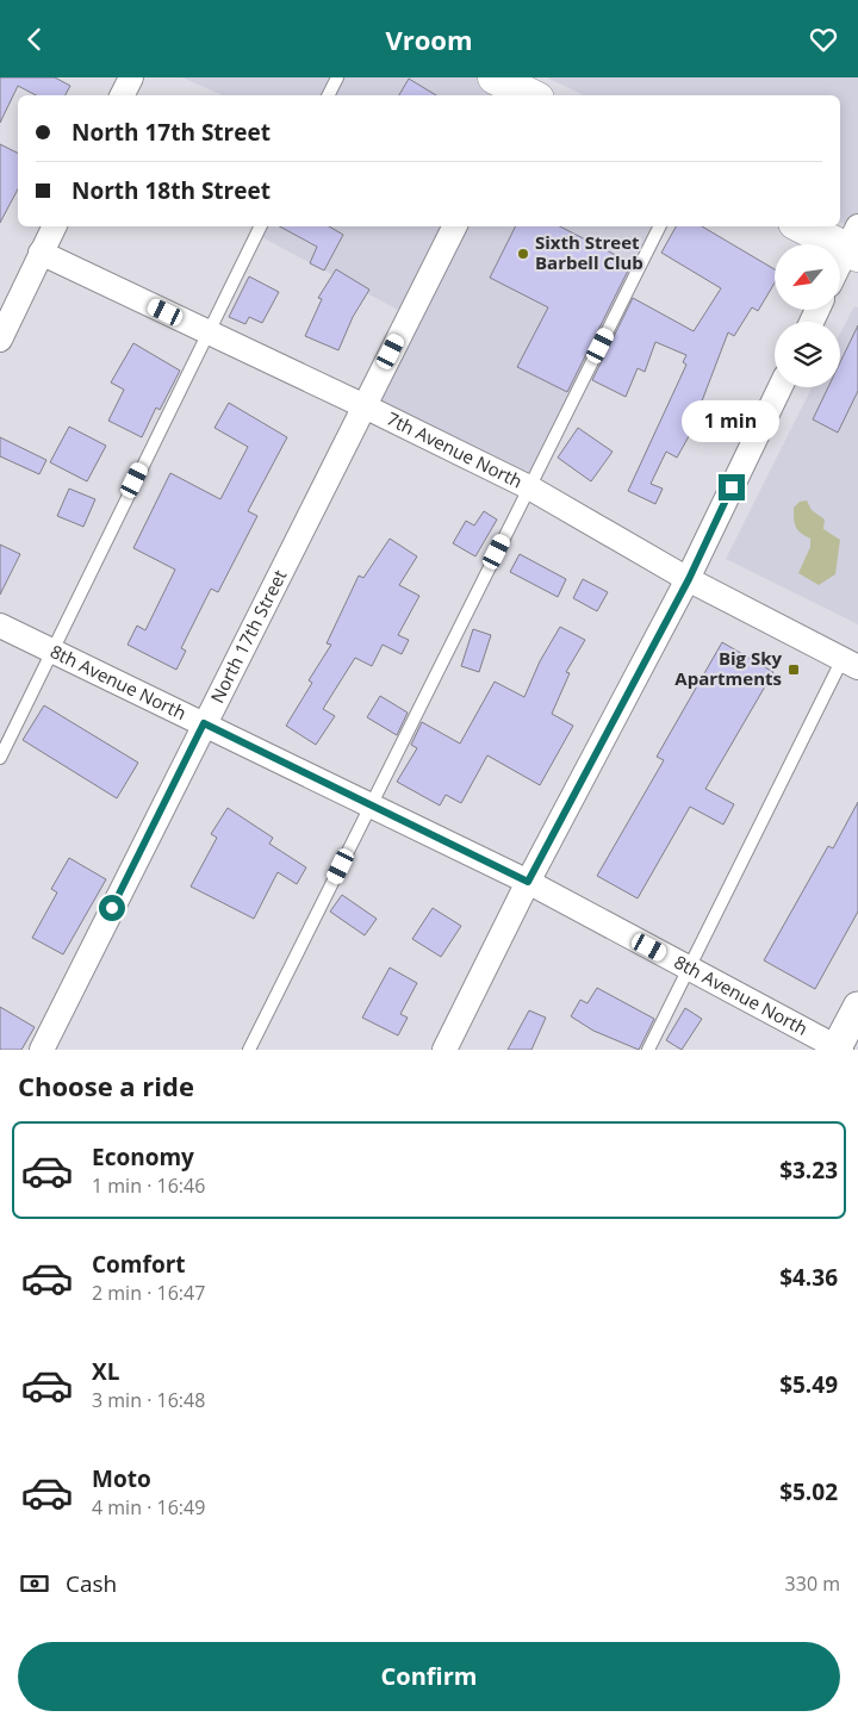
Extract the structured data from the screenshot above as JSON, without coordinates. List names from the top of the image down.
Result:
{
  "streets": {
    "street": ["7th Avenue North", "North 17th Street", "8th Avenue North"]
  },
  "crossings": [
    ["7th Avenue North", "North 17th Street"],
    ["North 17th Street", "8th Avenue North"]
  ],
  "places": {
    "other": ["Sixth Street Barbell Club"],
    "transit": ["Big Sky Apartments"]
  },
  "north": "bottom left",
  "page": {
    "header": "Vroom",
    "banner": ["North 17th Street", "North 18th Street"],
    "bubble": "1 min",
    "heading": "Choose a ride",
    "list": [
      {
        "name": "Economy",
        "note": "1 min · 16:46",
        "value": "$3.23"
      },
      {
        "name": "Comfort",
        "note": "2 min · 16:47",
        "value": "$4.36"
      },
      {
        "name": "XL",
        "note": "3 min · 16:48",
        "value": "$5.49"
      },
      {
        "name": "Moto",
        "note": "4 min · 16:49",
        "value": "$5.02"
      }
    ],
    "pay": ["Cash", "330 m"],
    "buttons": "Confirm"
  }
}
